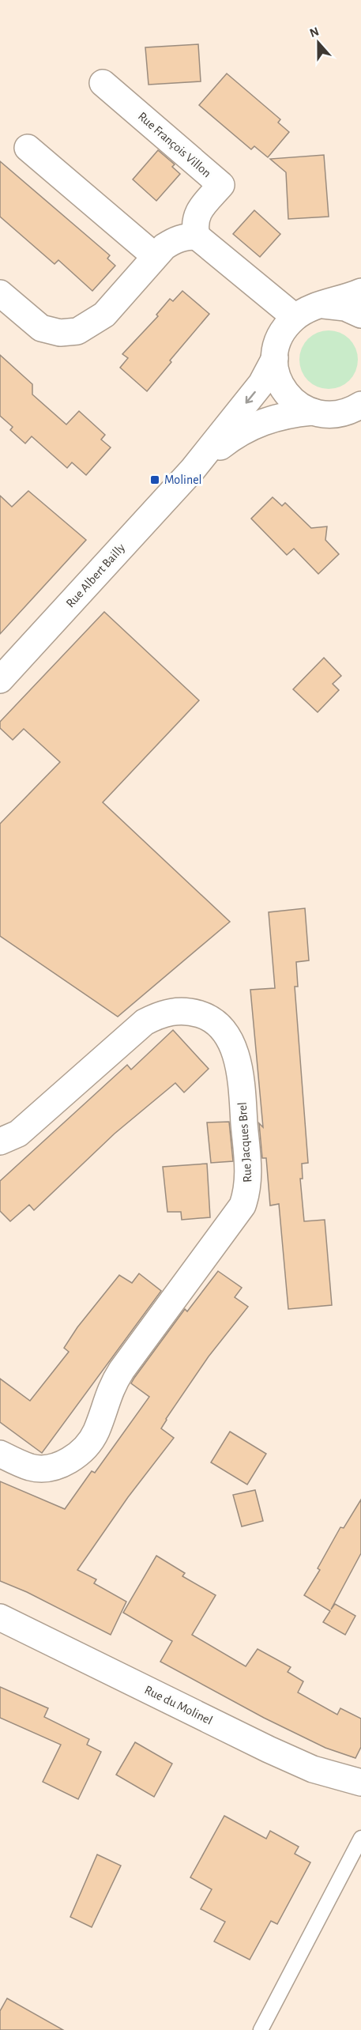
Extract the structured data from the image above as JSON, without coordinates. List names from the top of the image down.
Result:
{
  "streets": {
    "street": [
      "Rue François Villon",
      "Rue Albert Bailly",
      "Rue Jacques Brel",
      "Rue du Molinel"
    ]
  },
  "places": {
    "transit": ["Molinel"]
  },
  "north": "top"
}
